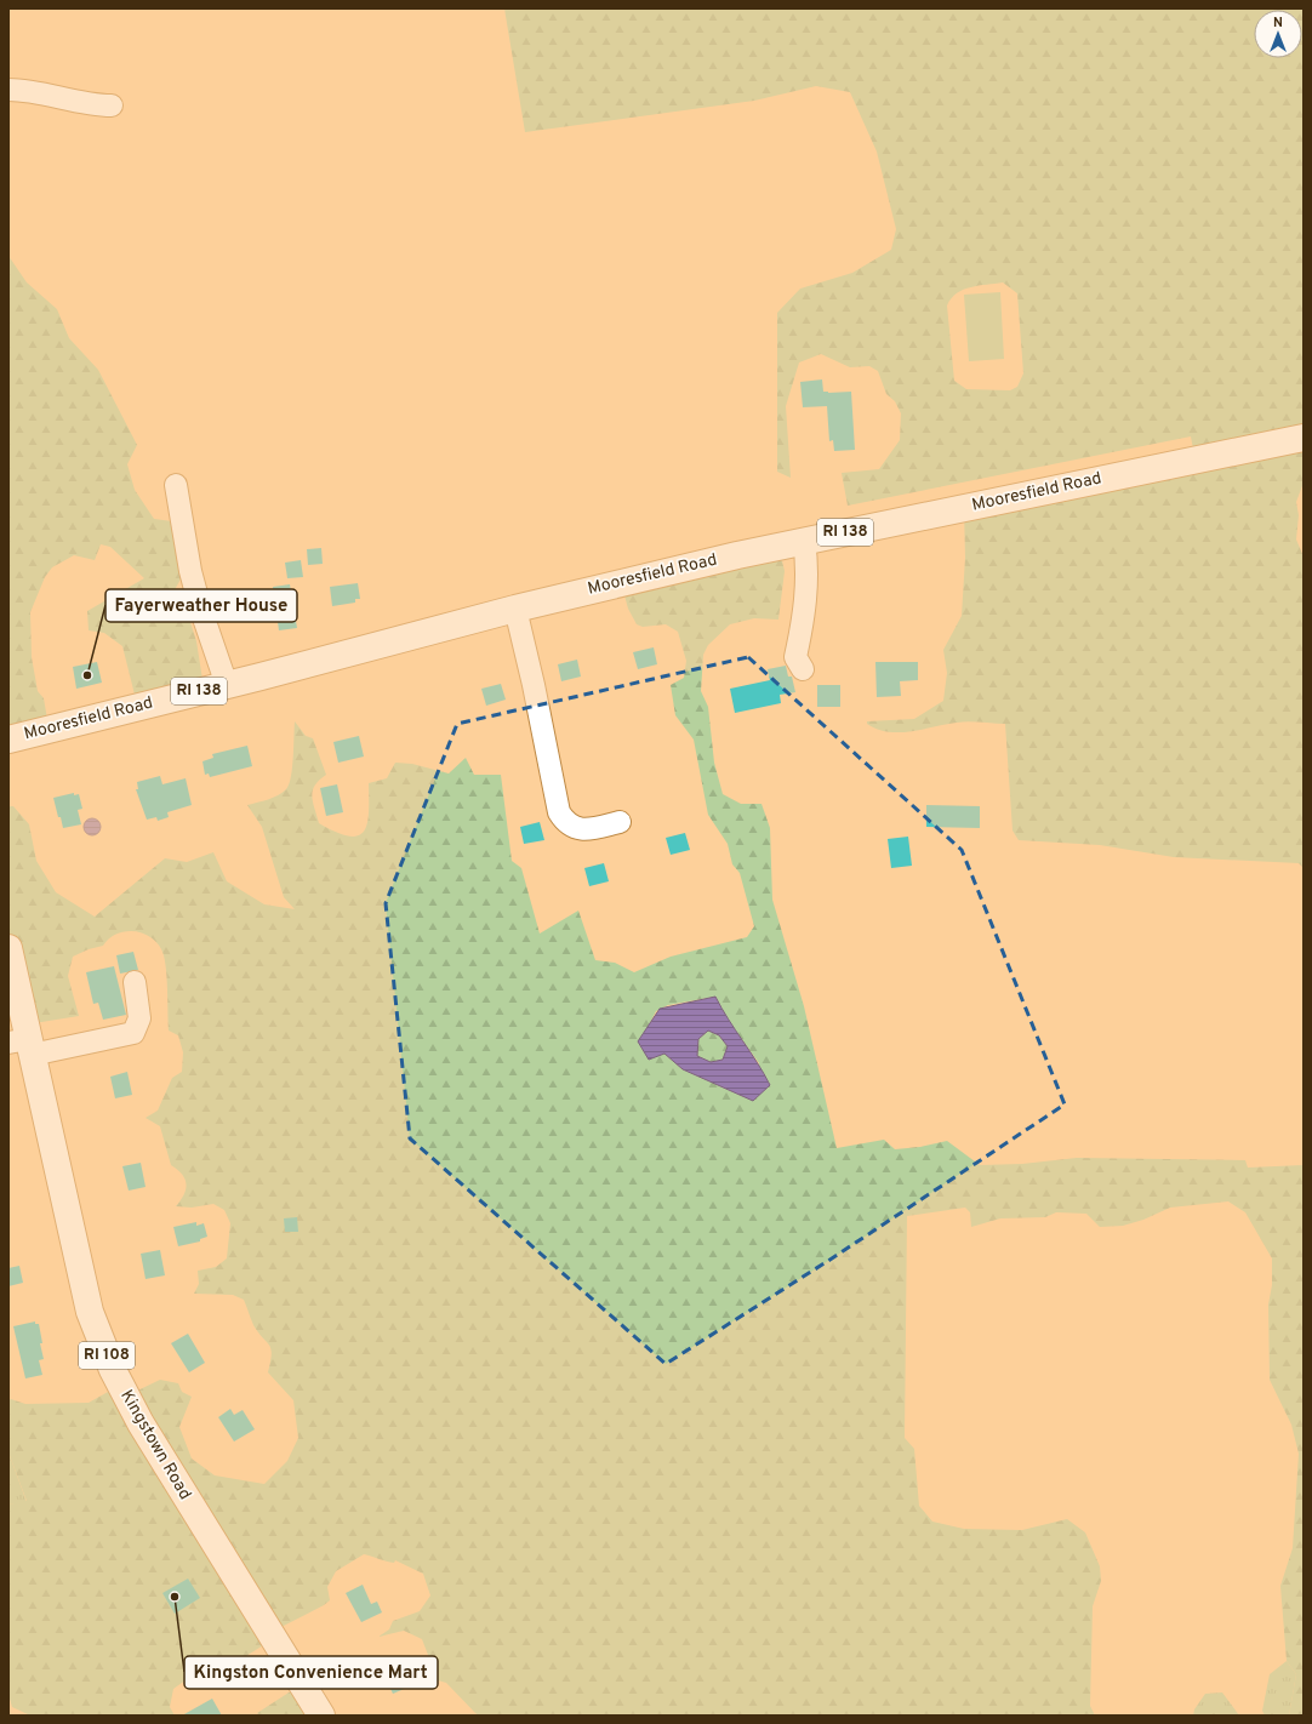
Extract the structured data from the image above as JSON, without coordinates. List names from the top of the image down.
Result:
{
  "streets": {
    "main road": [
      "Mooresfield Road",
      "RI 138",
      "RI 108",
      "Kingstown Road"
    ]
  },
  "places": ["Fayerweather House", "Kingston Convenience Mart"],
  "north": "top"
}
